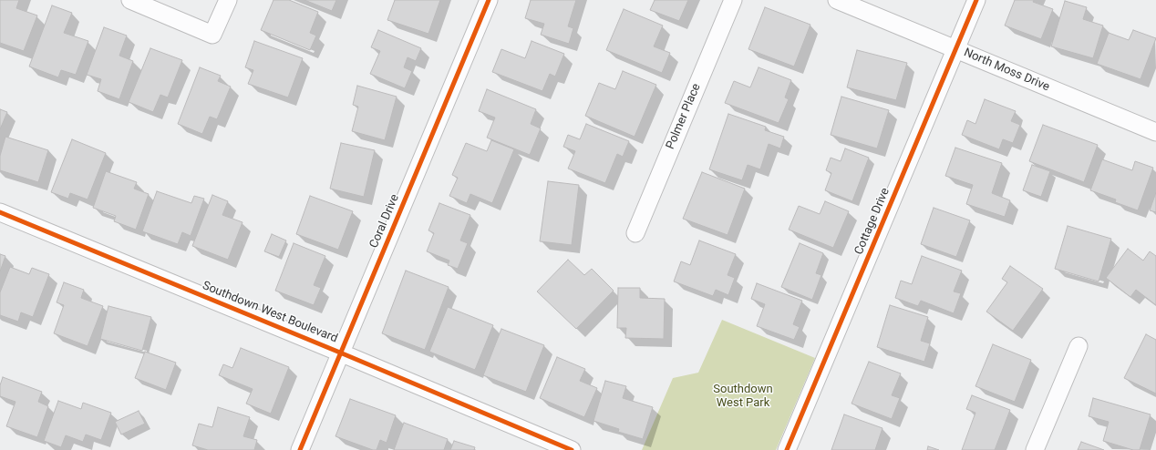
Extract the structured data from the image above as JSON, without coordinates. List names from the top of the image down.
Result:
{
  "streets": {
    "street": [
      "North Moss Drive",
      "Polmer Place",
      "Coral Drive",
      "Cottage Drive",
      "Southdown West Boulevard"
    ]
  },
  "crossings": [
    ["North Moss Drive", "Cottage Drive"],
    ["Coral Drive", "Southdown West Boulevard"]
  ],
  "parks": ["Southdown West Park"]
}
